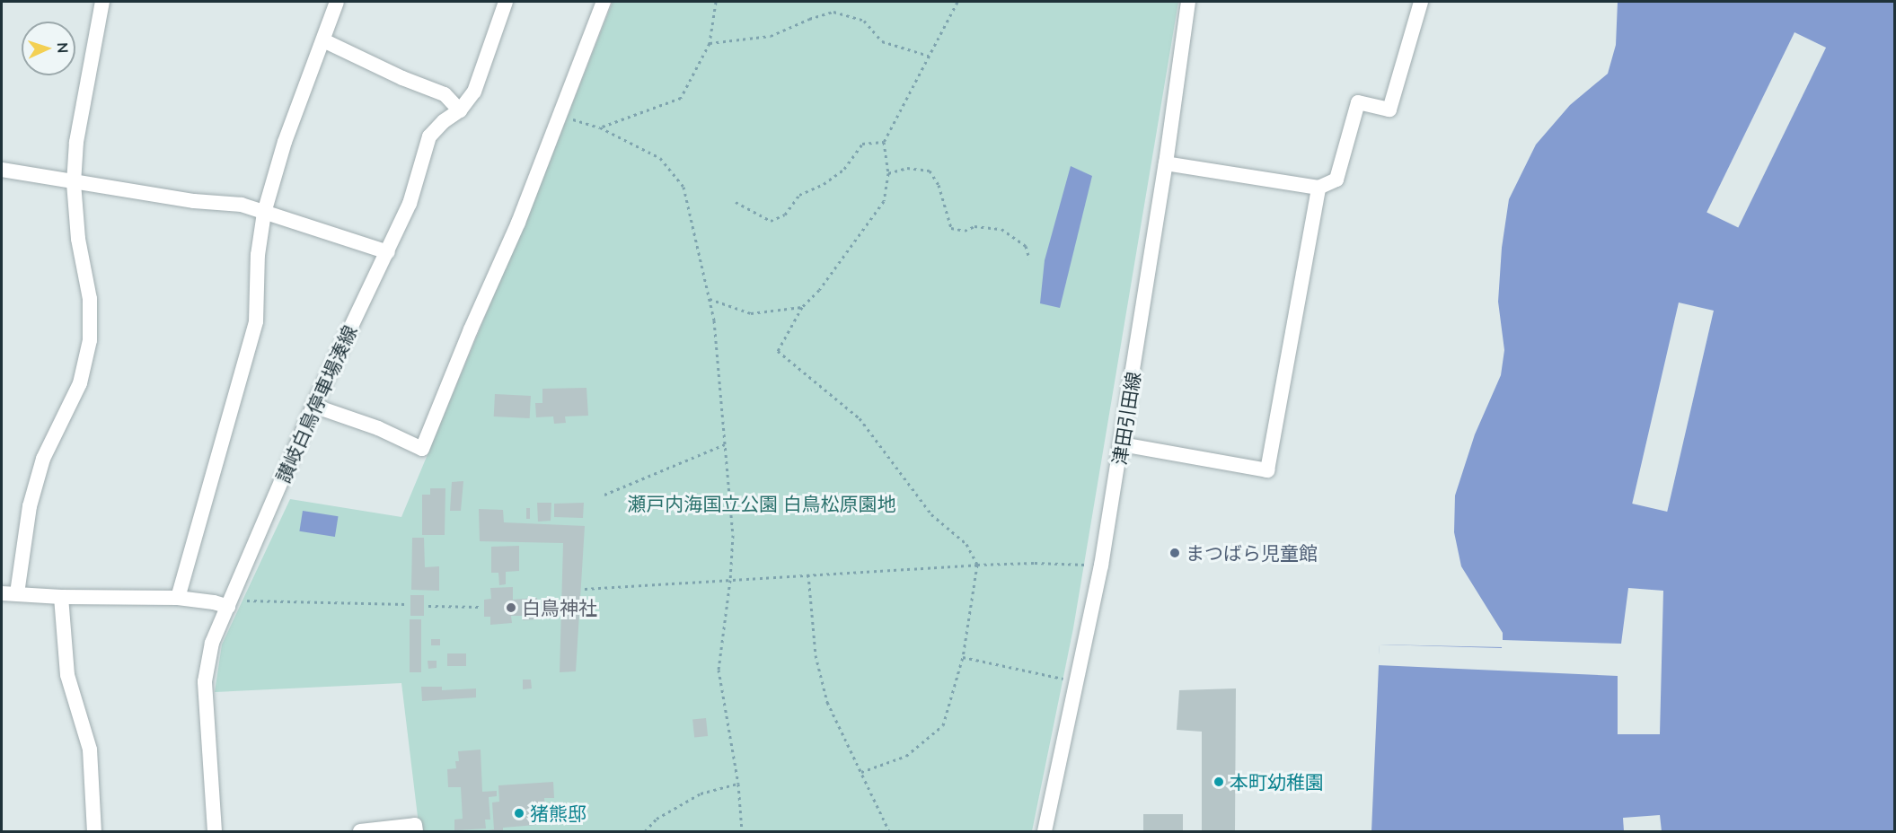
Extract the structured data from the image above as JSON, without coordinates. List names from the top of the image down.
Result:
{
  "streets": {
    "street": ["讃岐白鳥停車場湊線", "津田引田線"]
  },
  "parks": ["瀬戸内海国立公園 白鳥松原園地"],
  "places": [
    "まつばら児童館",
    "白鳥神社",
    "本町幼稚園",
    "猪熊邸"
  ],
  "north": "right"
}
